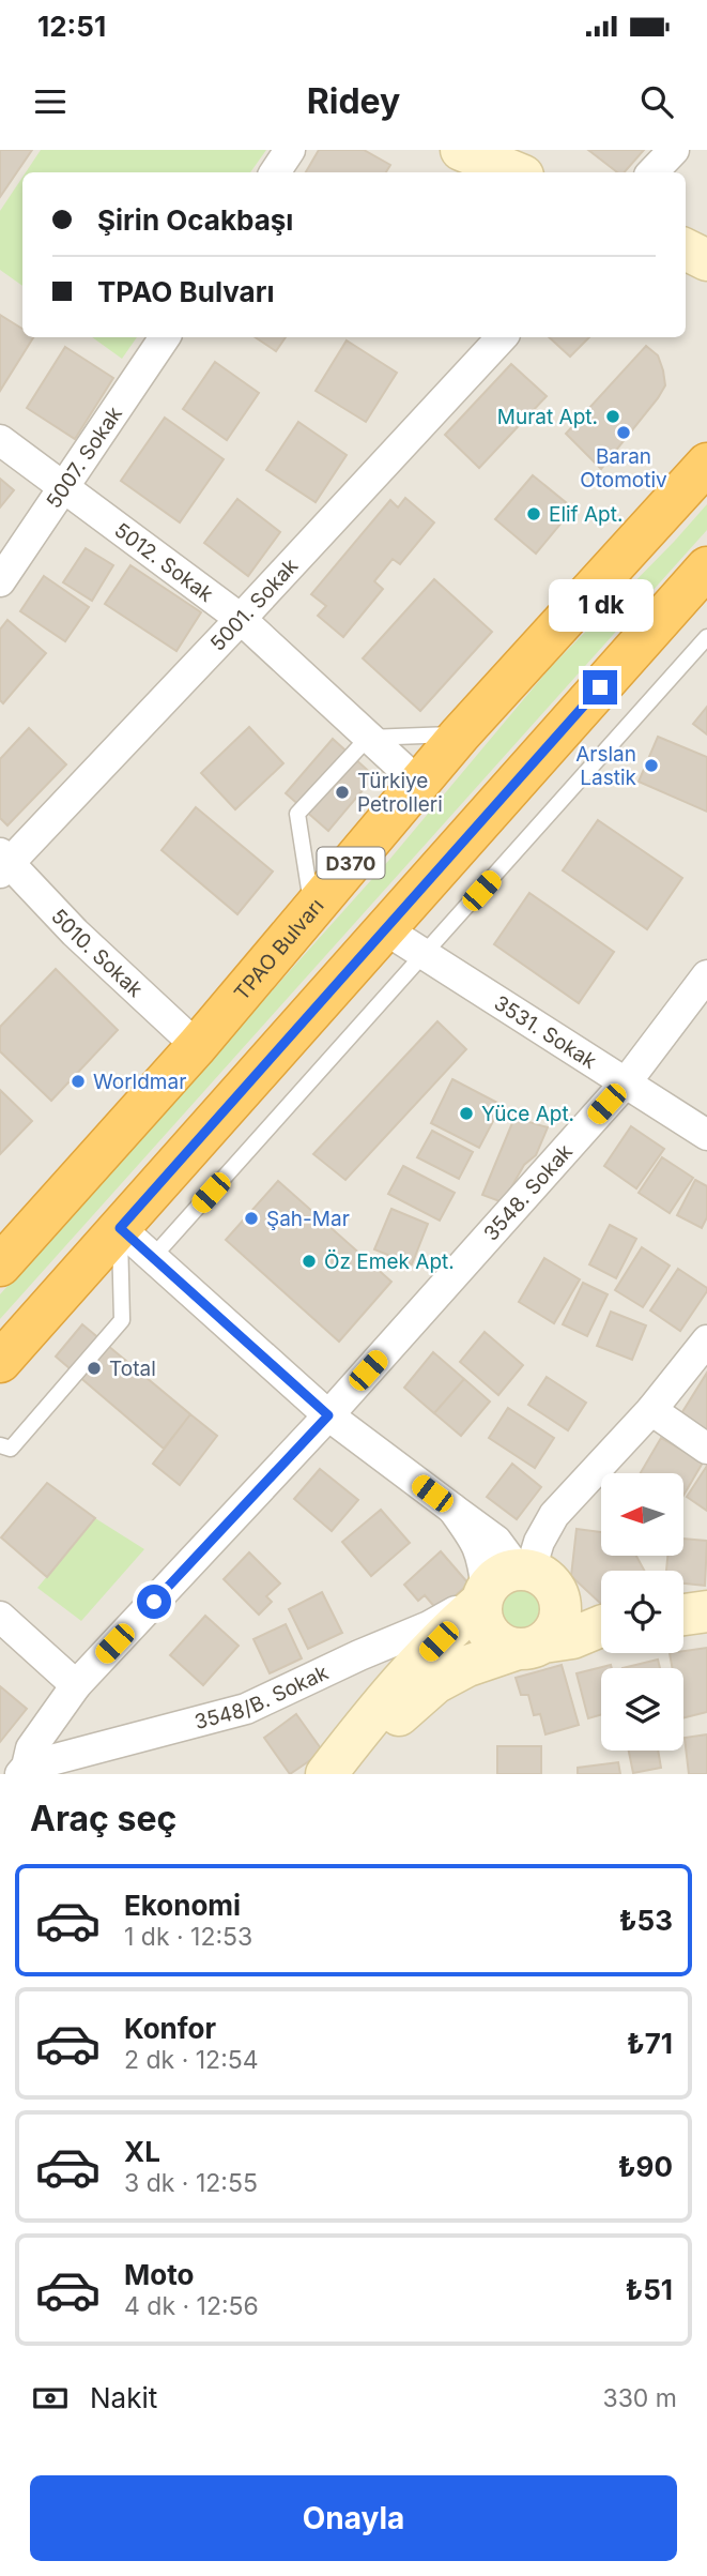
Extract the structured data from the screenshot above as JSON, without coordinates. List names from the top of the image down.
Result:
{
  "streets": {
    "highway": ["D370", "TPAO Bulvarı"],
    "street": [
      "5007. Sokak",
      "5012. Sokak",
      "5001. Sokak",
      "5010. Sokak",
      "3531. Sokak",
      "3548. Sokak",
      "3548/B. Sokak"
    ]
  },
  "crossings": [
    ["5007. Sokak", "5012. Sokak"],
    ["5012. Sokak", "5001. Sokak"],
    ["5012. Sokak", "TPAO Bulvarı"],
    ["5001. Sokak", "5010. Sokak"],
    ["TPAO Bulvarı", "5010. Sokak"],
    ["3531. Sokak", "3548. Sokak"],
    ["3548. Sokak", "3548/B. Sokak"]
  ],
  "places": [
    "Murat Apt.",
    "Baran Otomotiv",
    "Elif Apt.",
    "Arslan Lastik",
    "Türkiye Petrolleri",
    "Worldmar",
    "Yüce Apt.",
    "Şah-Mar",
    "Öz Emek Apt.",
    "Total"
  ],
  "north": "left",
  "page": {
    "status": "12:51",
    "header": "Ridey",
    "banner": ["Şirin Ocakbaşı", "TPAO Bulvarı"],
    "bubble": "1 dk",
    "heading": "Araç seç",
    "list": [
      {
        "name": "Ekonomi",
        "note": "1 dk · 12:53",
        "value": "₺53"
      },
      {
        "name": "Konfor",
        "note": "2 dk · 12:54",
        "value": "₺71"
      },
      {
        "name": "XL",
        "note": "3 dk · 12:55",
        "value": "₺90"
      },
      {
        "name": "Moto",
        "note": "4 dk · 12:56",
        "value": "₺51"
      }
    ],
    "pay": ["Nakit", "330 m"],
    "buttons": "Onayla"
  }
}
